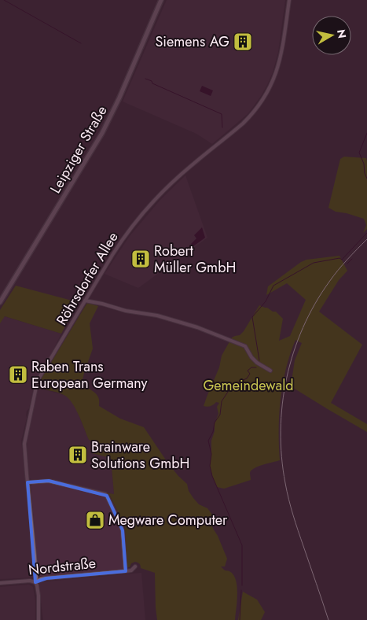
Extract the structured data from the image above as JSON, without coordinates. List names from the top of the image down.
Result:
{
  "streets": {
    "main road": ["Leipziger Straße"],
    "street": ["Röhrsdorfer Allee", "Nordstraße"]
  },
  "crossings": [
    ["Röhrsdorfer Allee", "Nordstraße"]
  ],
  "parks": ["Gemeindewald"],
  "places": {
    "building": [
      "Siemens AG",
      "Robert Müller GmbH",
      "Raben Trans European Germany",
      "Brainware Solutions GmbH"
    ],
    "shop": ["Megware Computer"]
  },
  "north": "right"
}
